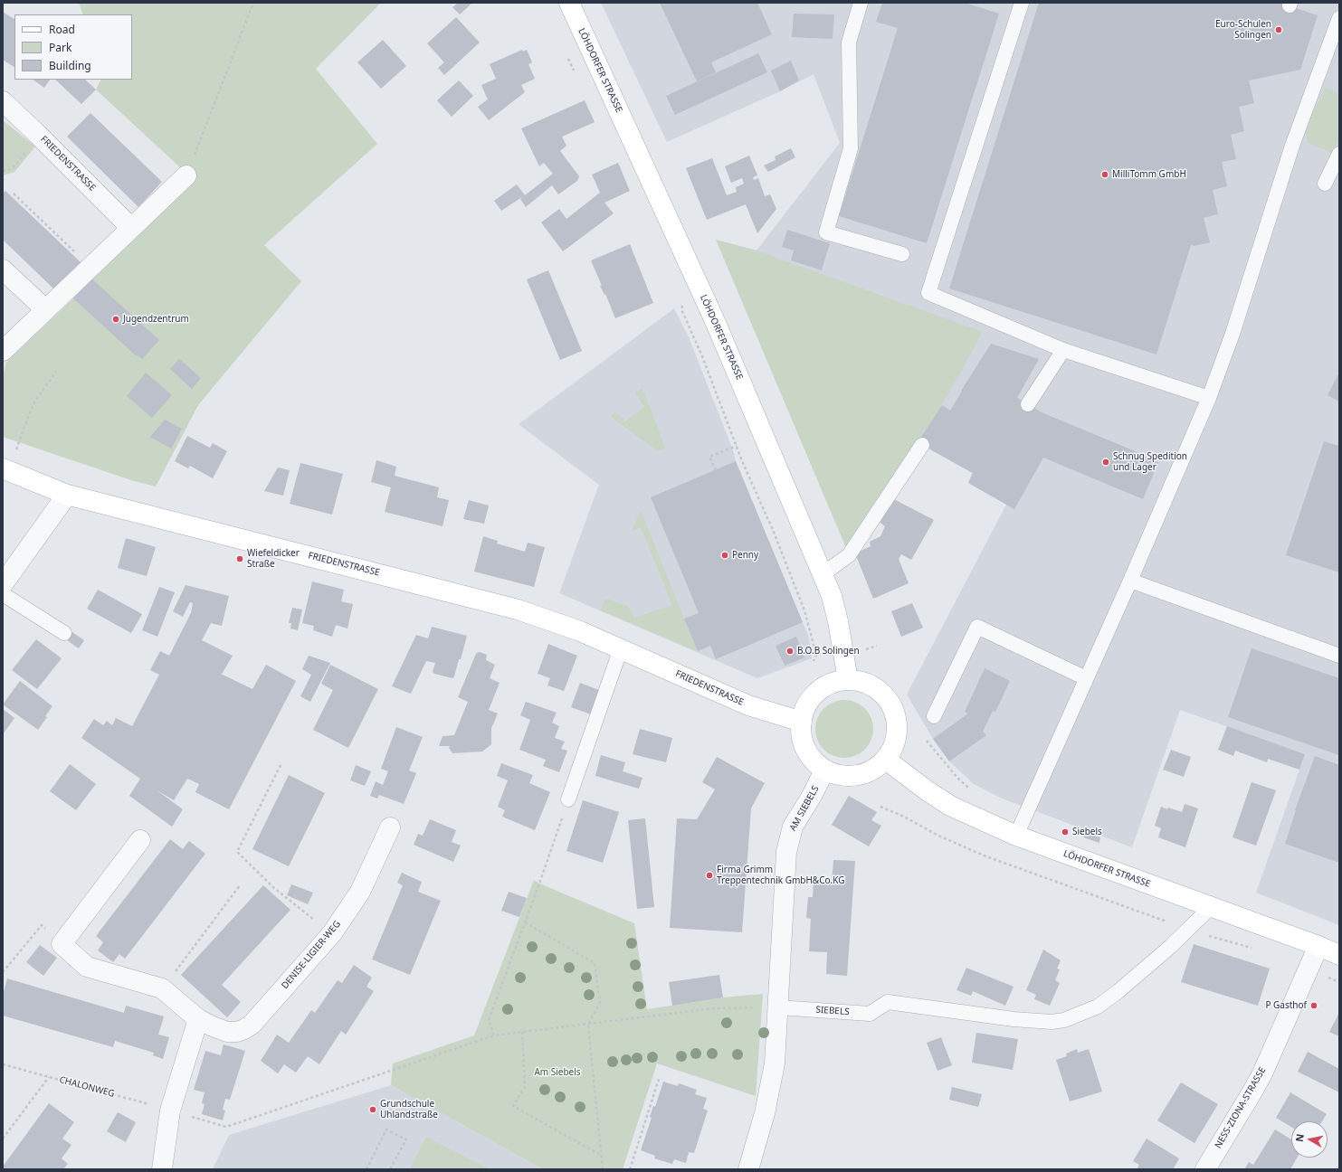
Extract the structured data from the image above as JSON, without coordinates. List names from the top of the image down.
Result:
{
  "streets": {
    "main road": ["LÖHDORFER STRASSE", "FRIEDENSTRASSE"],
    "street": ["AM SIEBELS", "DENISE-LIGIER-WEG", "NESS-ZIONA-STRASSE"],
    "lane": ["SIEBELS"],
    "path": ["CHALONWEG"]
  },
  "crossings": [
    ["LÖHDORFER STRASSE", "FRIEDENSTRASSE"],
    ["LÖHDORFER STRASSE", "AM SIEBELS"],
    ["LÖHDORFER STRASSE", "SIEBELS"],
    ["LÖHDORFER STRASSE", "NESS-ZIONA-STRASSE"],
    ["FRIEDENSTRASSE", "AM SIEBELS"],
    ["AM SIEBELS", "SIEBELS"],
    ["AM SIEBELS", "CHALONWEG"],
    ["SIEBELS", "CHALONWEG"]
  ],
  "parks": ["Am Siebels"],
  "places": [
    "Euro-Schulen Solingen",
    "MilliTomm GmbH",
    "Jugendzentrum",
    "Schnug Spedition und Lager",
    "Penny",
    "Wiefeldicker Straße",
    "B.O.B Solingen",
    "Siebels",
    "Firma Grimm Treppentechnik GmbH&Co.KG",
    "P Gasthof",
    "Grundschule Uhlandstraße"
  ],
  "legend": ["Road", "Park", "Building"],
  "north": "left"
}
